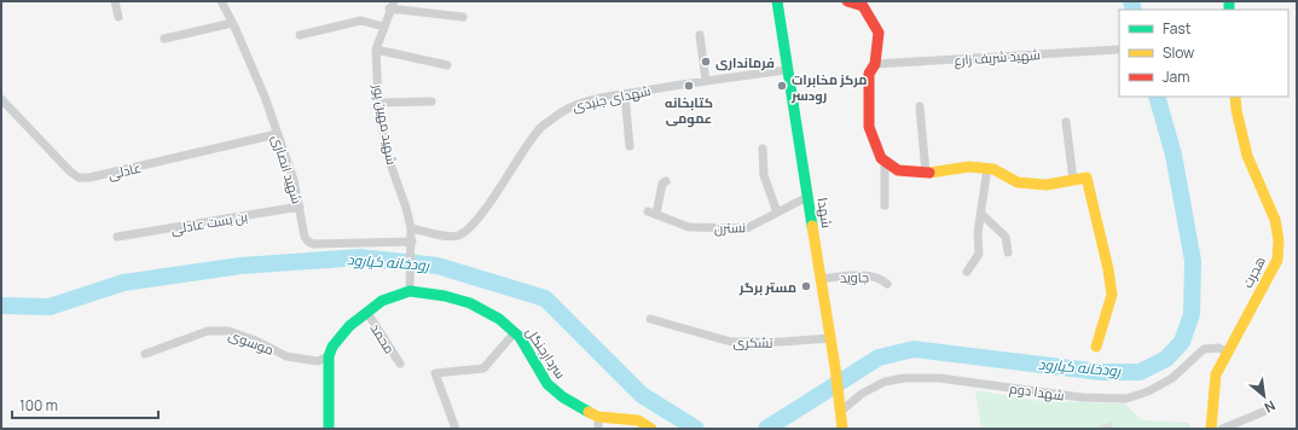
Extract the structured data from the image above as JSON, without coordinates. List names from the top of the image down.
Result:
{
  "streets": {
    "street": [
      "شهید شریف زارع",
      "شهدای جنیدی",
      "شهید مهین پور",
      "شهید انصاری",
      "عادلی",
      "شهدا",
      "بن بست عادلی",
      "نسترن",
      "هجرت",
      "جاوید",
      "محمد",
      "موسوی",
      "تشکری",
      "سردارجنگل",
      "شهدا دوم"
    ]
  },
  "crossings": [
    ["شهدای جنیدی", "شهید مهین پور"],
    ["شهدای جنیدی", "شهدا"],
    ["شهید مهین پور", "شهید انصاری"],
    ["شهید مهین پور", "سردارجنگل"],
    ["شهید انصاری", "عادلی"],
    ["شهید انصاری", "بن بست عادلی"],
    ["شهدا", "نسترن"],
    ["شهدا", "جاوید"],
    ["شهدا", "تشکری"],
    ["شهدا", "شهدا دوم"],
    ["هجرت", "شهدا دوم"],
    ["محمد", "سردارجنگل"],
    ["موسوی", "سردارجنگل"]
  ],
  "water": ["رودخانه کیارود"],
  "places": [
    "فرماندارى",
    "کتابخانه عمومى",
    "مرکز مخابرات رودسر",
    "مستر برگر"
  ],
  "legend": ["Fast", "Slow", "Jam"],
  "scale_bar": "100 m",
  "north": "bottom right"
}
